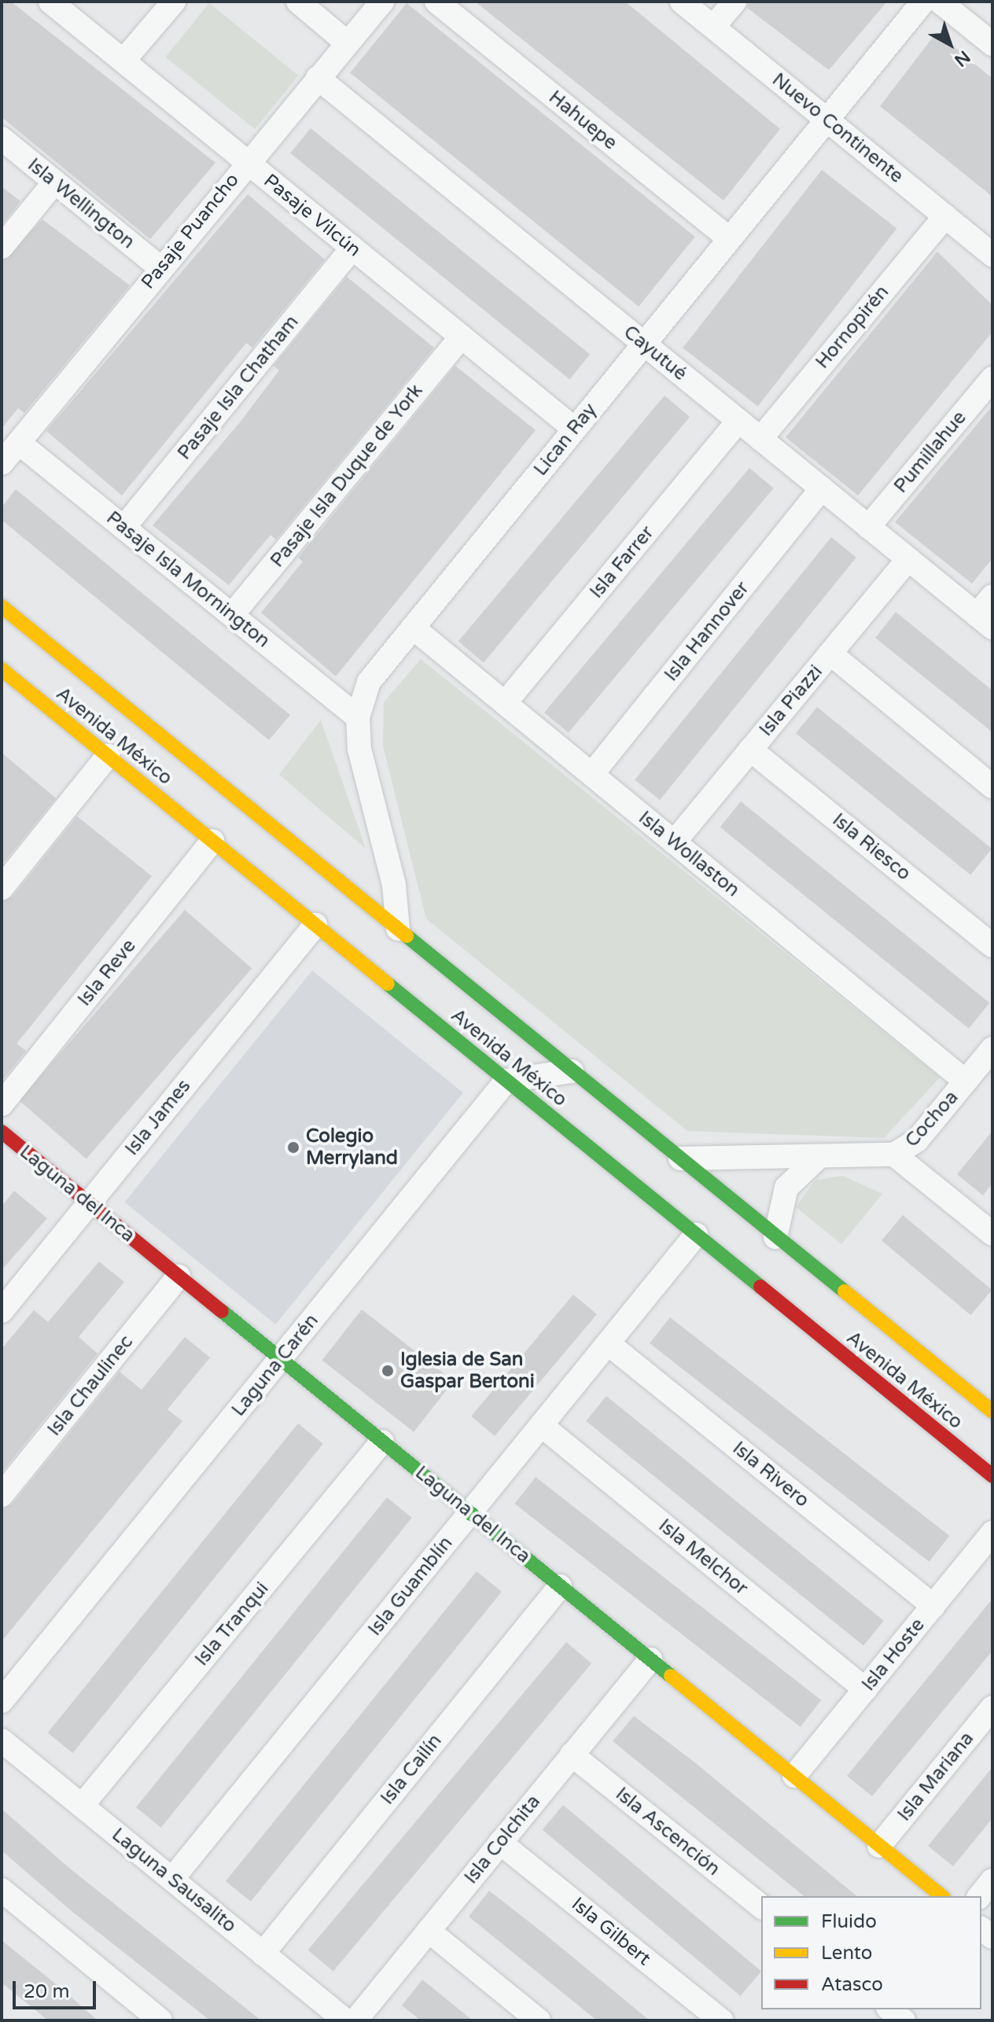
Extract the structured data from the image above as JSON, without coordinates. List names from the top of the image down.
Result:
{
  "streets": {
    "street": [
      "Hahuepe",
      "Nuevo Continente",
      "Isla Wellington",
      "Pasaje Vilcún",
      "Pasaje Puancho",
      "Hornopirén",
      "Cayutué",
      "Pasaje Isla Chatham",
      "Lican Ray",
      "Pumillahue",
      "Pasaje Isla Duque de York",
      "Isla Farrer",
      "Pasaje Isla Mornington",
      "Isla Hannover",
      "Isla Piazzi",
      "Avenida México",
      "Isla Riesco",
      "Isla Wollaston",
      "Isla Reve",
      "Isla James",
      "Cochoa",
      "Laguna del Inca",
      "Laguna Carén",
      "Isla Chaulinec",
      "Isla Rivero",
      "Isla Melchor",
      "Isla Guamblín",
      "Isla Tranqui",
      "Isla Hoste",
      "Isla Cailín",
      "Isla Mariana",
      "Isla Ascención",
      "Isla Colchita",
      "Laguna Sausalito",
      "Isla Gilbert"
    ]
  },
  "crossings": [
    ["Hahuepe", "Lican Ray"],
    ["Nuevo Continente", "Hornopirén"],
    ["Nuevo Continente", "Lican Ray"],
    ["Isla Wellington", "Pasaje Puancho"],
    ["Pasaje Vilcún", "Pasaje Puancho"],
    ["Pasaje Vilcún", "Pasaje Isla Chatham"],
    ["Pasaje Vilcún", "Lican Ray"],
    ["Pasaje Vilcún", "Pasaje Isla Duque de York"],
    ["Pasaje Puancho", "Cayutué"],
    ["Pasaje Puancho", "Pasaje Isla Mornington"],
    ["Hornopirén", "Cayutué"],
    ["Cayutué", "Lican Ray"],
    ["Cayutué", "Pumillahue"],
    ["Cayutué", "Isla Farrer"],
    ["Cayutué", "Isla Hannover"],
    ["Cayutué", "Isla Piazzi"],
    ["Pasaje Isla Chatham", "Pasaje Isla Mornington"],
    ["Lican Ray", "Pasaje Isla Mornington"],
    ["Lican Ray", "Avenida México"],
    ["Lican Ray", "Isla Wollaston"],
    ["Pasaje Isla Duque de York", "Pasaje Isla Mornington"],
    ["Isla Farrer", "Isla Wollaston"],
    ["Isla Hannover", "Isla Wollaston"],
    ["Isla Piazzi", "Isla Riesco"],
    ["Isla Piazzi", "Isla Wollaston"],
    ["Avenida México", "Isla Reve"],
    ["Avenida México", "Isla James"],
    ["Avenida México", "Cochoa"],
    ["Avenida México", "Laguna Carén"],
    ["Avenida México", "Isla Guamblín"],
    ["Isla Wollaston", "Cochoa"],
    ["Isla James", "Laguna del Inca"],
    ["Laguna del Inca", "Laguna Carén"],
    ["Laguna del Inca", "Isla Chaulinec"],
    ["Laguna del Inca", "Isla Guamblín"],
    ["Laguna del Inca", "Isla Tranqui"],
    ["Laguna del Inca", "Isla Hoste"],
    ["Laguna del Inca", "Isla Cailín"],
    ["Laguna del Inca", "Isla Mariana"],
    ["Laguna del Inca", "Isla Colchita"],
    ["Isla Rivero", "Isla Guamblín"],
    ["Isla Rivero", "Isla Hoste"],
    ["Isla Melchor", "Isla Guamblín"],
    ["Isla Melchor", "Isla Hoste"],
    ["Isla Guamblín", "Laguna Sausalito"],
    ["Isla Tranqui", "Laguna Sausalito"],
    ["Isla Cailín", "Laguna Sausalito"],
    ["Isla Ascención", "Isla Colchita"],
    ["Isla Colchita", "Isla Gilbert"]
  ],
  "places": ["Colegio Merryland", "Iglesia de San Gaspar Bertoni"],
  "legend": ["Fluido", "Lento", "Atasco"],
  "scale_bar": "20 m",
  "north": "bottom right"
}
